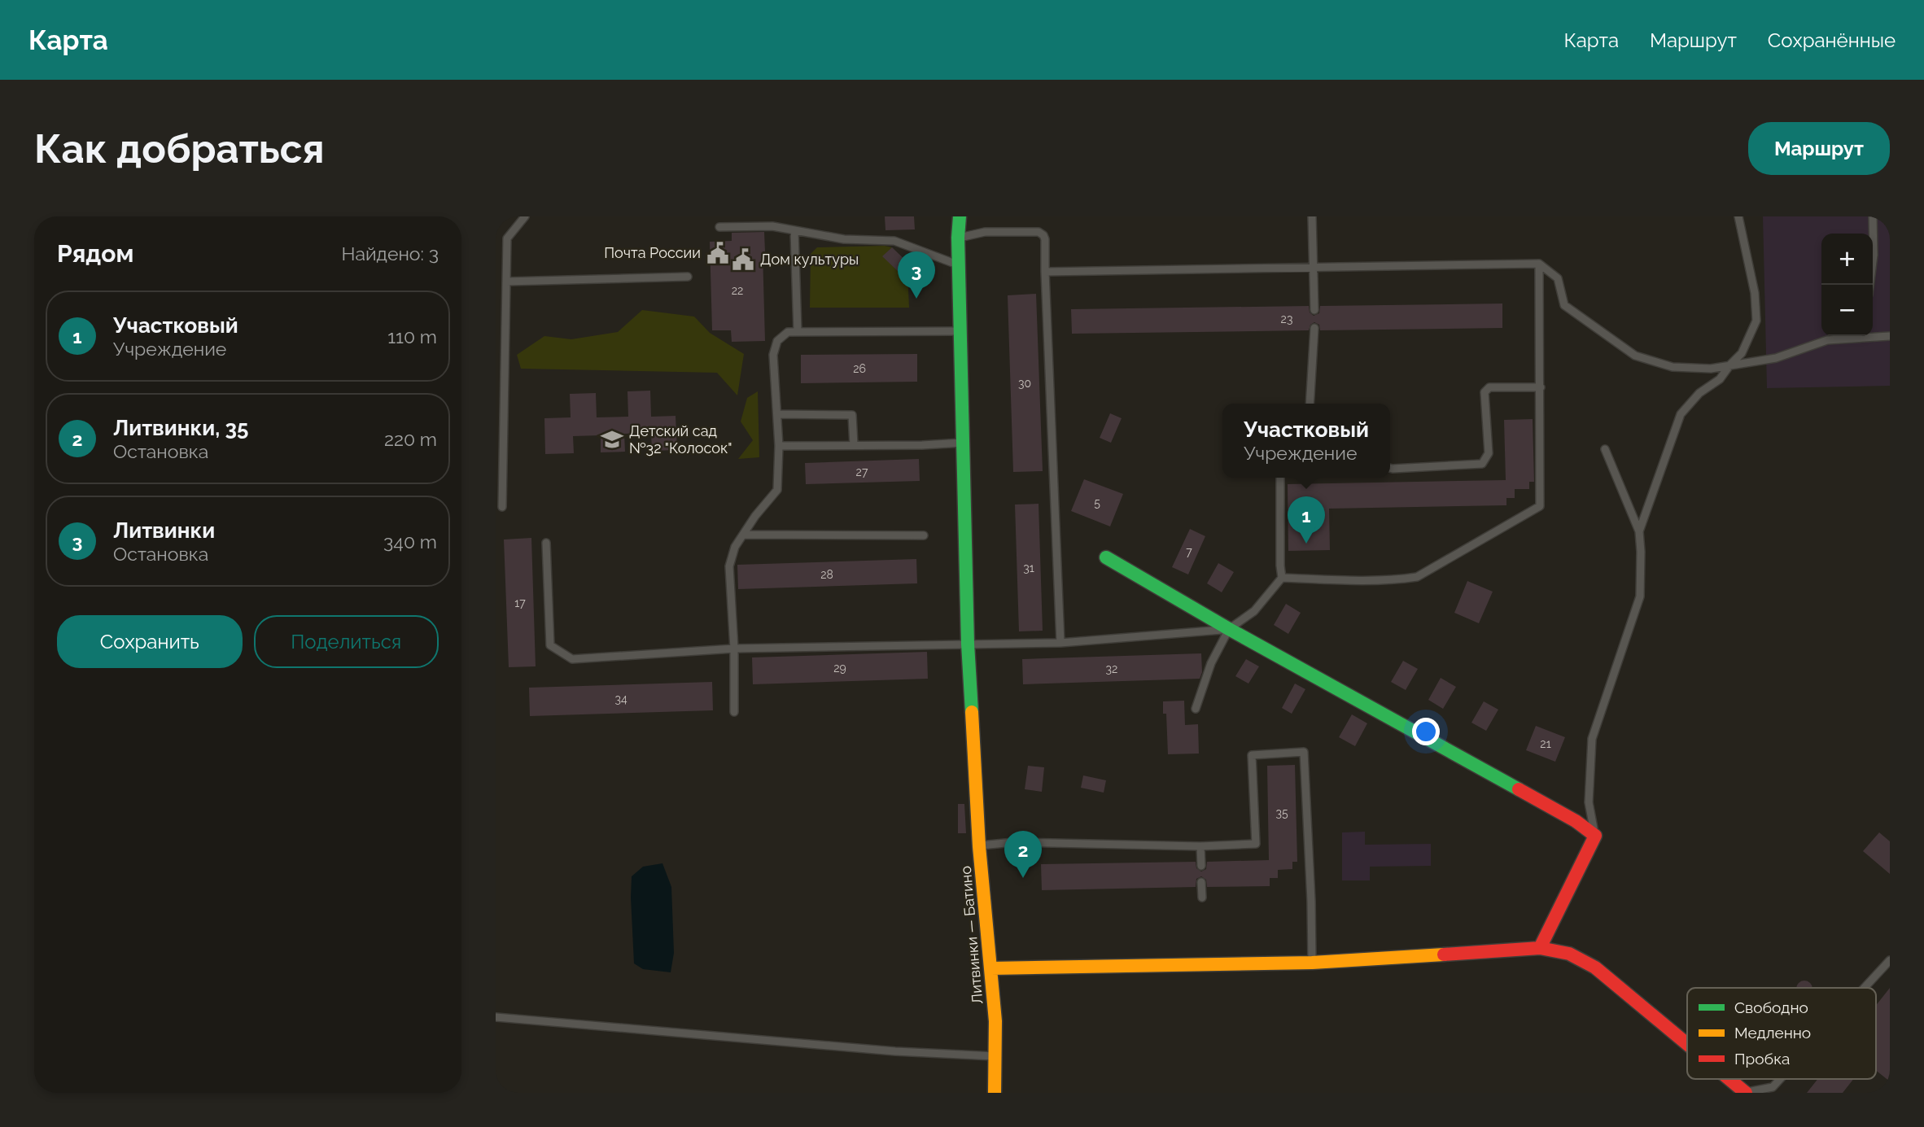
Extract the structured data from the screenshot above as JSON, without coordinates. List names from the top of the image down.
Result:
{
  "streets": {
    "street": ["Литвинки — Батино"]
  },
  "places": {
    "public building": ["Почта России", "Дом культуры"],
    "school or university": ["Детский сад №32 \"Колосок\""]
  },
  "house_numbers": [
    "22",
    "23",
    "26",
    "30",
    "27",
    "5",
    "7",
    "31",
    "28",
    "17",
    "29",
    "32",
    "34",
    "21",
    "35"
  ],
  "legend": ["Свободно", "Медленно", "Пробка"],
  "page": {
    "header": "Карта",
    "nav": ["Карта", "Маршрут", "Сохранённые"],
    "buttons": [
      "Маршрут",
      ["Сохранить", "Поделиться"]
    ],
    "title": "Как добраться",
    "heading": ["Рядом", "Найдено: 3"],
    "map_buttons": ["+", "−"],
    "pins": ["3", "1", "2"],
    "list": [
      {
        "mark": "1",
        "name": "Участковый",
        "note": "Учреждение",
        "value": "110 m"
      },
      {
        "mark": "2",
        "name": "Литвинки, 35",
        "note": "Остановка",
        "value": "220 m"
      },
      {
        "mark": "3",
        "name": "Литвинки",
        "note": "Остановка",
        "value": "340 m"
      }
    ],
    "popup": ["Участковый", "Учреждение"]
  }
}
